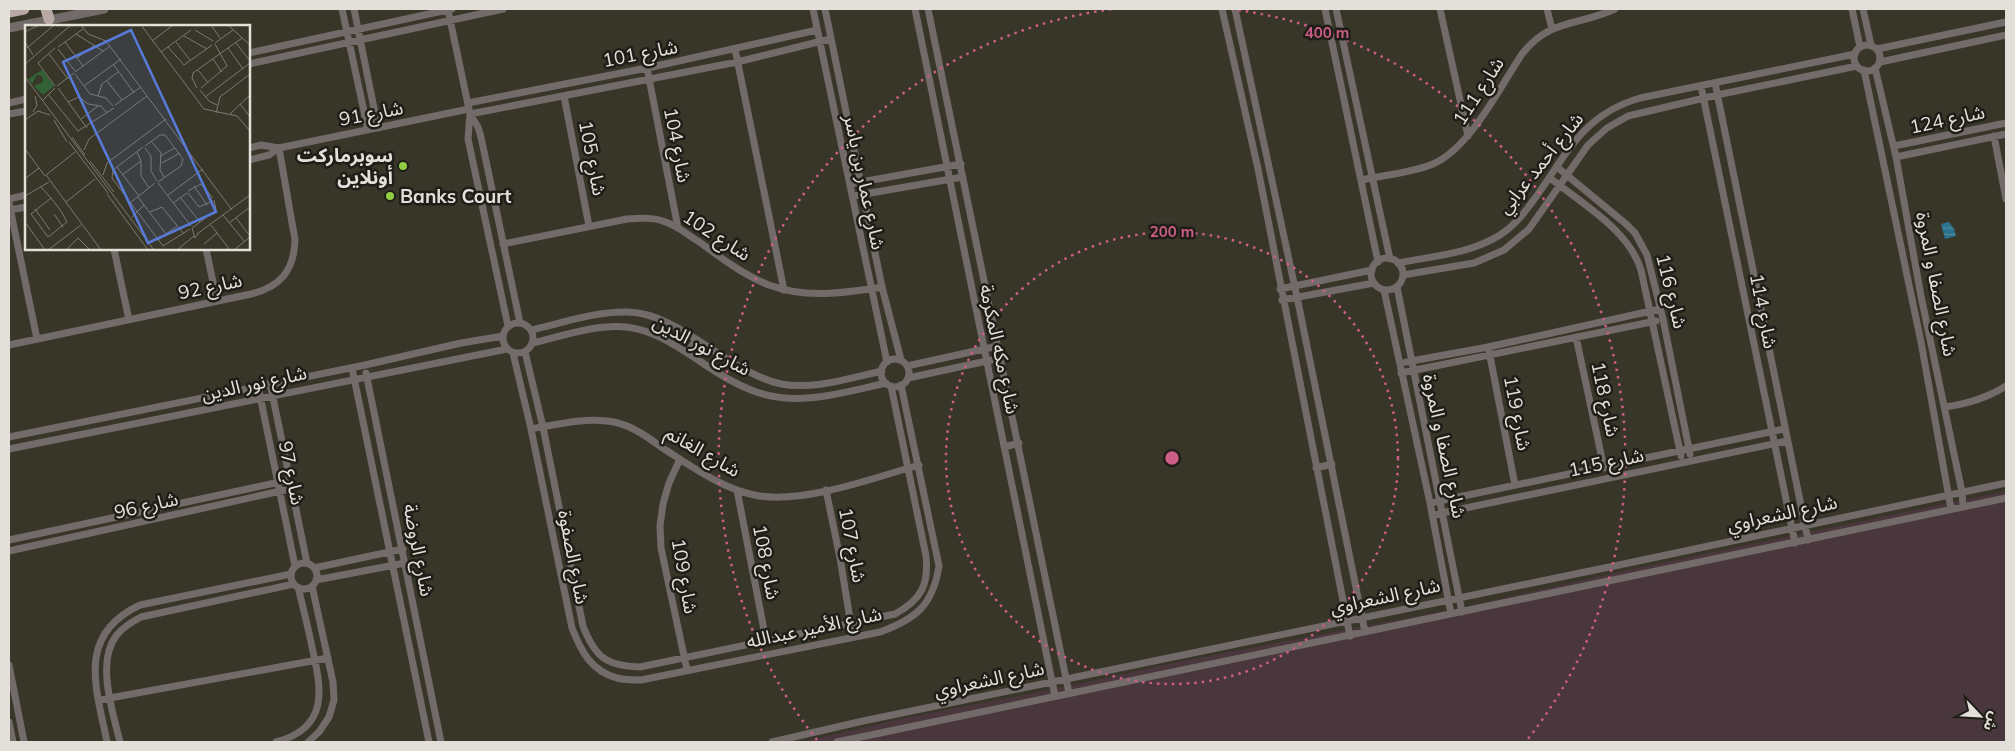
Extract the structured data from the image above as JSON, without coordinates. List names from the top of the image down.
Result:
{
  "streets": {
    "street": [
      "شارع 101",
      "شارع 111",
      "شارع 91",
      "شارع 124",
      "شارع 104",
      "شارع 105",
      "شارع أحمد عرابي",
      "شارع عمار بن ياسر",
      "شارع 102",
      "شارع الصفا و المروة",
      "شارع 92",
      "شارع 116",
      "شارع 114",
      "شارع نور الدين",
      "شارع مكه المكرمة",
      "شارع 118",
      "شارع 119",
      "شارع الغانم",
      "شارع 115",
      "شارع 97",
      "شارع 96",
      "شارع الشعراوي",
      "شارع 107",
      "شارع الروضة",
      "شارع الصفوة",
      "شارع 108",
      "شارع 109",
      "شارع الأمير عبدالله"
    ]
  },
  "crossings": [
    ["شارع 101", "شارع 91"],
    ["شارع 101", "شارع 104"],
    ["شارع 101", "شارع 105"],
    ["شارع 101", "شارع عمار بن ياسر"],
    ["شارع 91", "شارع 92"],
    ["شارع 124", "شارع الصفا و المروة"],
    ["شارع 104", "شارع 102"],
    ["شارع 105", "شارع 102"],
    ["شارع أحمد عرابي", "شارع الصفا و المروة"],
    ["شارع أحمد عرابي", "شارع 116"],
    ["شارع أحمد عرابي", "شارع 114"],
    ["شارع عمار بن ياسر", "شارع 102"],
    ["شارع عمار بن ياسر", "شارع نور الدين"],
    ["شارع عمار بن ياسر", "شارع الأمير عبدالله"],
    ["شارع الصفا و المروة", "شارع 115"],
    ["شارع الصفا و المروة", "شارع الشعراوي"],
    ["شارع 116", "شارع 115"],
    ["شارع 114", "شارع 115"],
    ["شارع 114", "شارع الشعراوي"],
    ["شارع نور الدين", "شارع 97"],
    ["شارع نور الدين", "شارع الروضة"],
    ["شارع نور الدين", "شارع الصفوة"],
    ["شارع نور الدين", "شارع الأمير عبدالله"],
    ["شارع مكه المكرمة", "شارع الشعراوي"],
    ["شارع 118", "شارع 115"],
    ["شارع 119", "شارع 115"],
    ["شارع الغانم", "شارع 107"],
    ["شارع الغانم", "شارع الصفوة"],
    ["شارع الغانم", "شارع 108"],
    ["شارع الغانم", "شارع 109"],
    ["شارع الغانم", "شارع الأمير عبدالله"],
    ["شارع 97", "شارع 96"],
    ["شارع 107", "شارع الأمير عبدالله"],
    ["شارع الصفوة", "شارع 109"],
    ["شارع الصفوة", "شارع الأمير عبدالله"],
    ["شارع 108", "شارع الأمير عبدالله"],
    ["شارع 109", "شارع الأمير عبدالله"]
  ],
  "places": ["سوبرماركت أونلاين", "Banks Court"],
  "north": "bottom right",
  "rings": ["400 m", "200 m"]
}
